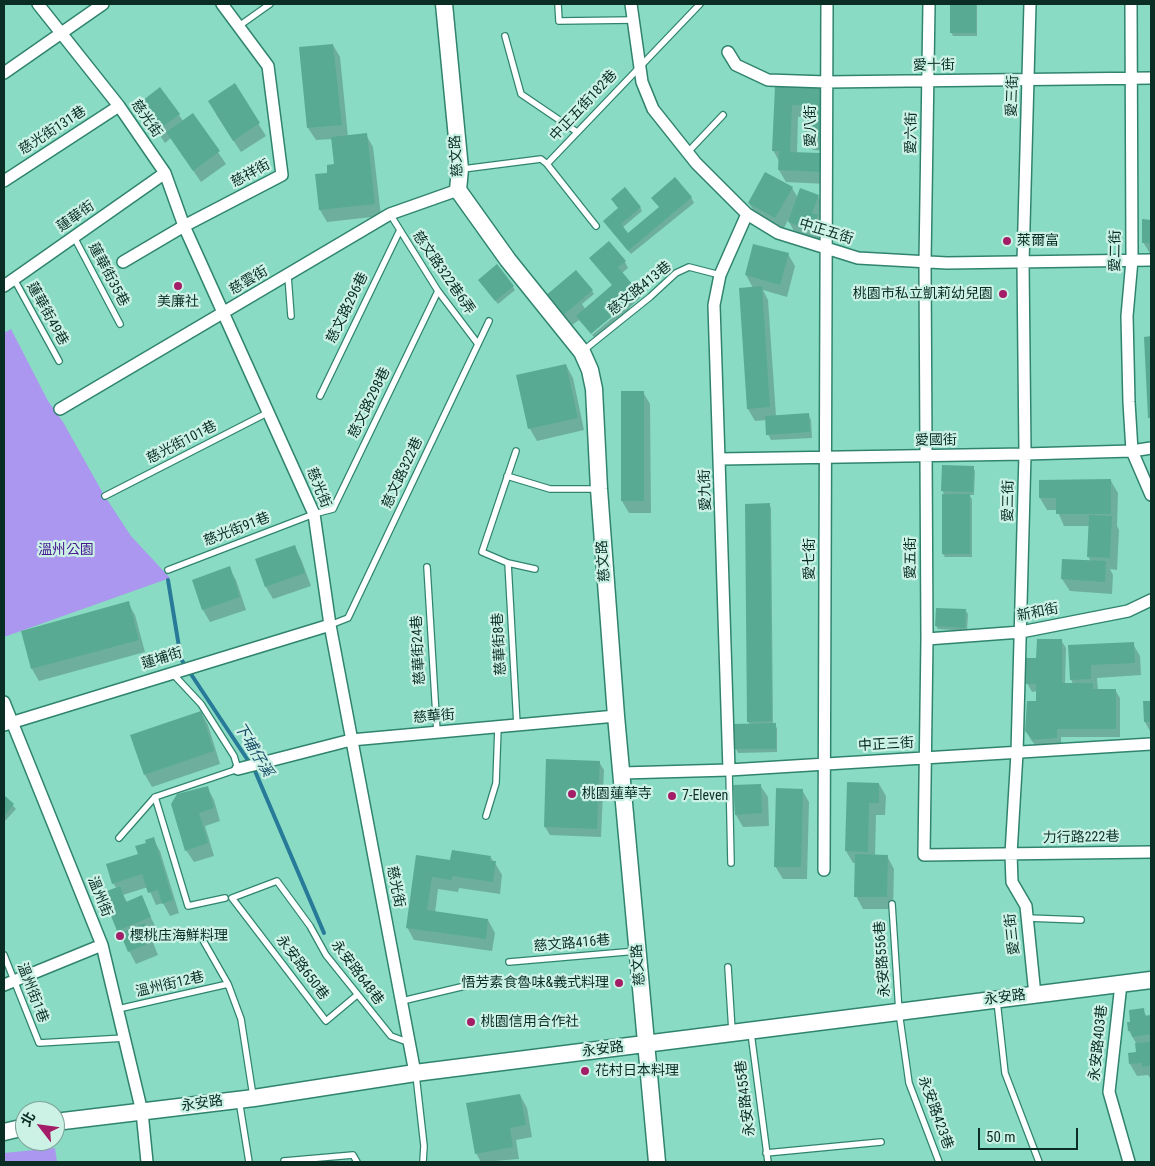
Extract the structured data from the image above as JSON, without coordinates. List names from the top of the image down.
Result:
{
  "streets": {
    "street": [
      "愛十街",
      "愛三街",
      "慈光街",
      "愛八街",
      "慈光街131巷",
      "愛六街",
      "慈文路",
      "慈祥街",
      "蓮華街",
      "中正五街",
      "愛二街",
      "慈雲街",
      "愛國街",
      "愛九街",
      "愛五街",
      "愛七街",
      "新和街",
      "蓮埔街",
      "慈華街",
      "中正三街",
      "力行路222巷",
      "溫州街",
      "永安路",
      "永安路403巷"
    ],
    "lane": [
      "中正五街182巷",
      "慈文路322巷6弄",
      "蓮華街35巷",
      "慈文路413巷",
      "慈文路296巷",
      "蓮華街49巷",
      "慈文路298巷",
      "慈光街101巷",
      "慈文路322巷",
      "慈光街91巷",
      "慈華街8巷",
      "慈華街24巷",
      "慈文路416巷",
      "永安路556巷",
      "永安路650巷",
      "永安路648巷",
      "溫州街12巷",
      "溫州街1巷",
      "永安路455巷",
      "永安路423巷"
    ]
  },
  "crossings": [
    ["愛十街", "愛三街"],
    ["愛十街", "愛八街"],
    ["愛十街", "愛六街"],
    ["愛十街", "愛二街"],
    ["愛三街", "中正五街"],
    ["愛三街", "愛國街"],
    ["愛三街", "新和街"],
    ["愛三街", "中正三街"],
    ["愛三街", "力行路222巷"],
    ["愛三街", "永安路"],
    ["中正五街182巷", "中正五街"],
    ["慈光街", "慈光街131巷"],
    ["慈光街", "慈祥街"],
    ["慈光街", "蓮華街"],
    ["慈光街", "慈雲街"],
    ["慈光街", "慈文路298巷"],
    ["慈光街", "慈光街101巷"],
    ["慈光街", "慈文路322巷"],
    ["慈光街", "慈光街91巷"],
    ["慈光街", "蓮埔街"],
    ["慈光街", "慈華街"],
    ["慈光街", "永安路648巷"],
    ["慈光街", "永安路"],
    ["愛八街", "中正五街"],
    ["愛八街", "愛七街"],
    ["愛六街", "中正五街"],
    ["愛六街", "愛五街"],
    ["慈文路", "慈雲街"],
    ["慈文路", "慈文路413巷"],
    ["慈文路", "慈華街"],
    ["慈文路", "中正三街"],
    ["慈文路", "慈文路416巷"],
    ["慈文路", "永安路"],
    ["蓮華街", "蓮華街35巷"],
    ["蓮華街", "蓮華街49巷"],
    ["中正五街", "愛二街"],
    ["中正五街", "愛九街"],
    ["中正五街", "愛五街"],
    ["中正五街", "愛七街"],
    ["愛二街", "愛國街"],
    ["慈文路322巷6弄", "慈雲街"],
    ["慈文路322巷6弄", "慈文路296巷"],
    ["慈文路322巷6弄", "慈文路298巷"],
    ["慈文路322巷6弄", "慈文路322巷"],
    ["慈文路413巷", "愛九街"],
    ["慈文路298巷", "慈光街91巷"],
    ["愛國街", "愛九街"],
    ["愛國街", "愛五街"],
    ["愛國街", "愛七街"],
    ["慈文路322巷", "蓮埔街"],
    ["愛九街", "中正三街"],
    ["愛五街", "新和街"],
    ["愛五街", "中正三街"],
    ["愛五街", "力行路222巷"],
    ["愛七街", "中正三街"],
    ["慈華街8巷", "慈華街"],
    ["慈華街24巷", "慈華街"],
    ["蓮埔街", "溫州街"],
    ["溫州街", "溫州街12巷"],
    ["溫州街", "溫州街1巷"],
    ["溫州街", "永安路"],
    ["永安路556巷", "永安路"],
    ["永安路556巷", "永安路423巷"],
    ["永安路650巷", "永安路648巷"],
    ["永安路", "永安路403巷"],
    ["永安路", "永安路455巷"],
    ["永安路", "永安路423巷"]
  ],
  "water": ["下埔仔溪"],
  "parks": ["溫州公園"],
  "places": [
    "萊爾富",
    "美廉社",
    "桃園市私立凱莉幼兒園",
    "桃園蓮華寺",
    "7-Eleven",
    "櫻桃庒海鮮料理",
    "悟芳素食魯味&義式料理",
    "桃園信用合作社",
    "花村日本料理"
  ],
  "scale_bar": "50 m",
  "north": "top left"
}
